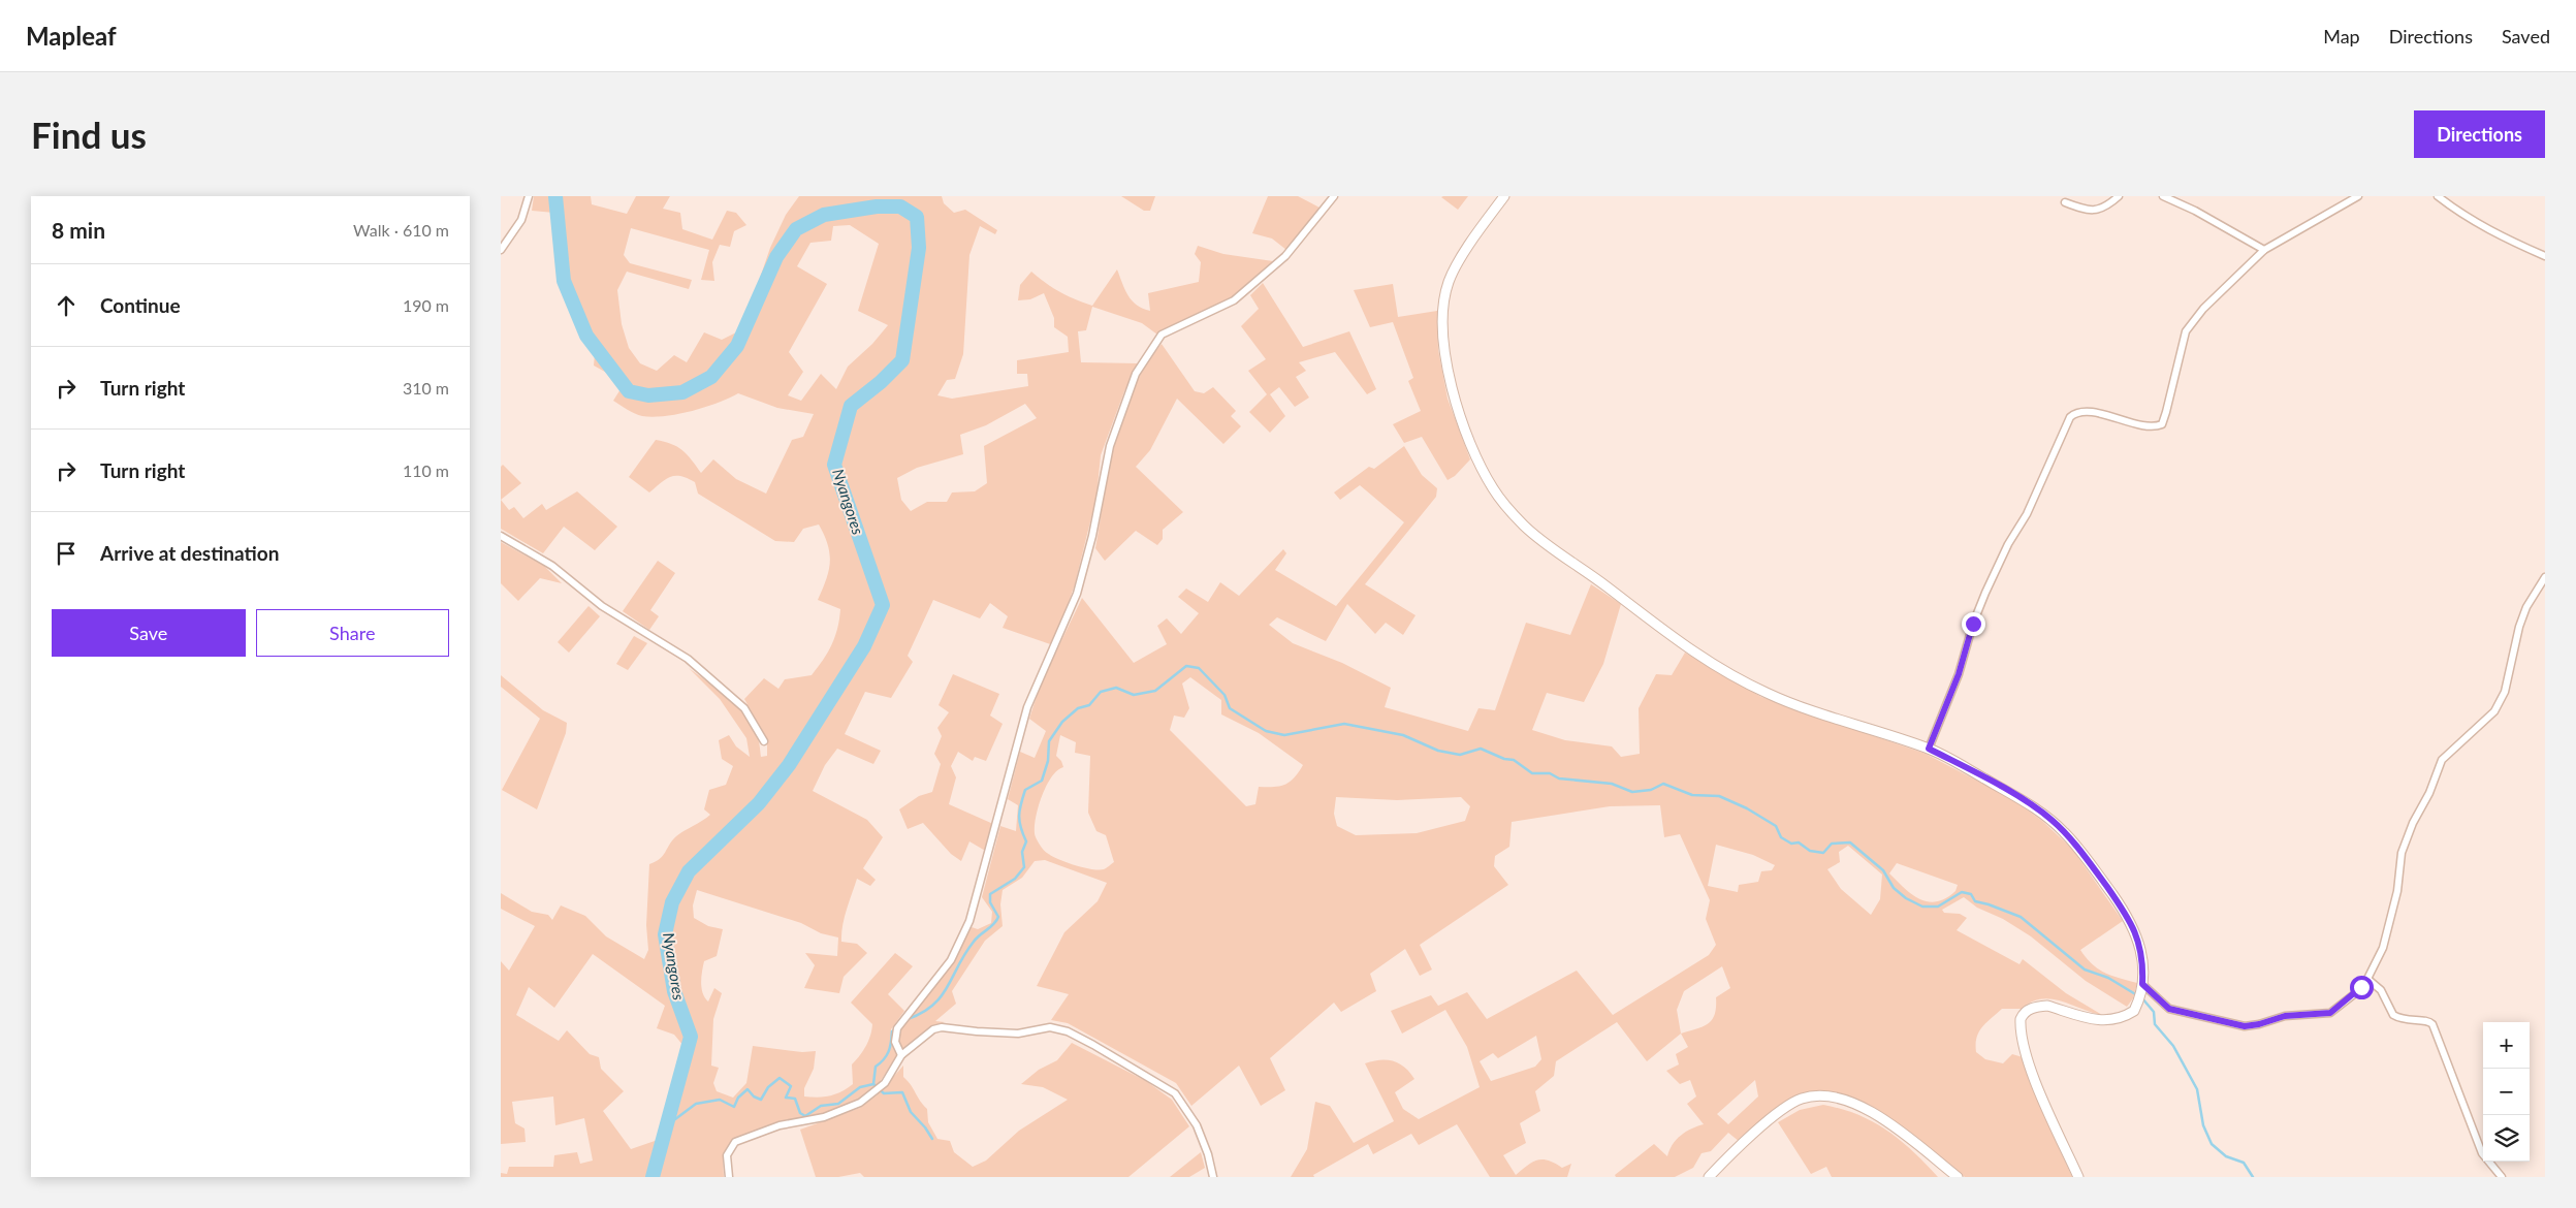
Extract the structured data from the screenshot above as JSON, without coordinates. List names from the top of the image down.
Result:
{
  "water": ["Nyangores"],
  "page": {
    "header": "Mapleaf",
    "nav": ["Map", "Directions", "Saved"],
    "buttons": [
      "Directions",
      ["Save", "Share"]
    ],
    "title": "Find us",
    "heading": ["8 min", "Walk · 610 m"],
    "list": [
      ["Continue", "190 m"],
      ["Turn right", "310 m"],
      ["Turn right", "110 m"],
      "Arrive at destination"
    ],
    "map_buttons": ["+", "−"]
  }
}
